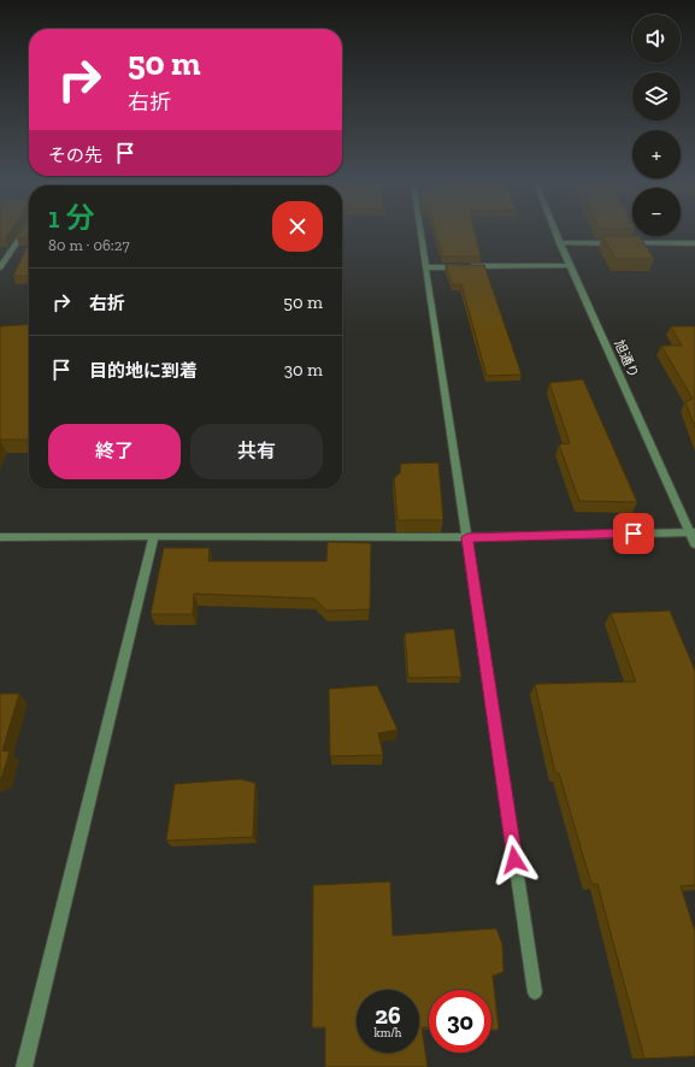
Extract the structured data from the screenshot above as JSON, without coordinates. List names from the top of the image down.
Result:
{
  "streets": {
    "street": ["旭通り"]
  },
  "page": {
    "map_buttons": ["+", "−"],
    "turn": ["50 m", "右折"],
    "then": "その先",
    "heading": ["1 分", "80 m · 06:27"],
    "list": [
      {
        "name": "右折",
        "value": "50 m"
      },
      {
        "name": "目的地に到着",
        "value": "30 m"
      }
    ],
    "buttons": ["終了", "共有"],
    "speed": "26 km/h",
    "limit": "30"
  }
}
